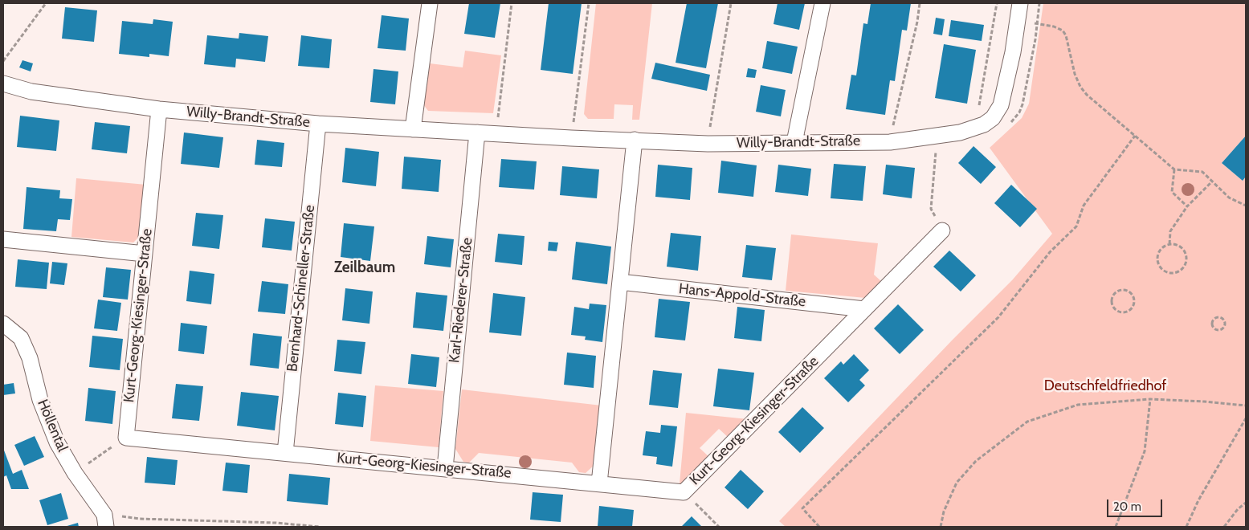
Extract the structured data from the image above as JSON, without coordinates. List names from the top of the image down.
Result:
{
  "streets": {
    "street": [
      "Willy-Brandt-Straße",
      "Bernhard-Schineller-Straße",
      "Hans-Appold-Straße",
      "Karl-Riederer-Straße",
      "Kurt-Georg-Kiesinger-Straße",
      "Höllental"
    ]
  },
  "crossings": [
    ["Willy-Brandt-Straße", "Bernhard-Schineller-Straße"],
    ["Willy-Brandt-Straße", "Karl-Riederer-Straße"],
    ["Willy-Brandt-Straße", "Kurt-Georg-Kiesinger-Straße"],
    ["Bernhard-Schineller-Straße", "Kurt-Georg-Kiesinger-Straße"],
    ["Hans-Appold-Straße", "Kurt-Georg-Kiesinger-Straße"],
    ["Karl-Riederer-Straße", "Kurt-Georg-Kiesinger-Straße"]
  ],
  "districts": ["Zeilbaum"],
  "parks": ["Deutschfeldfriedhof"],
  "scale_bar": "20 m"
}
